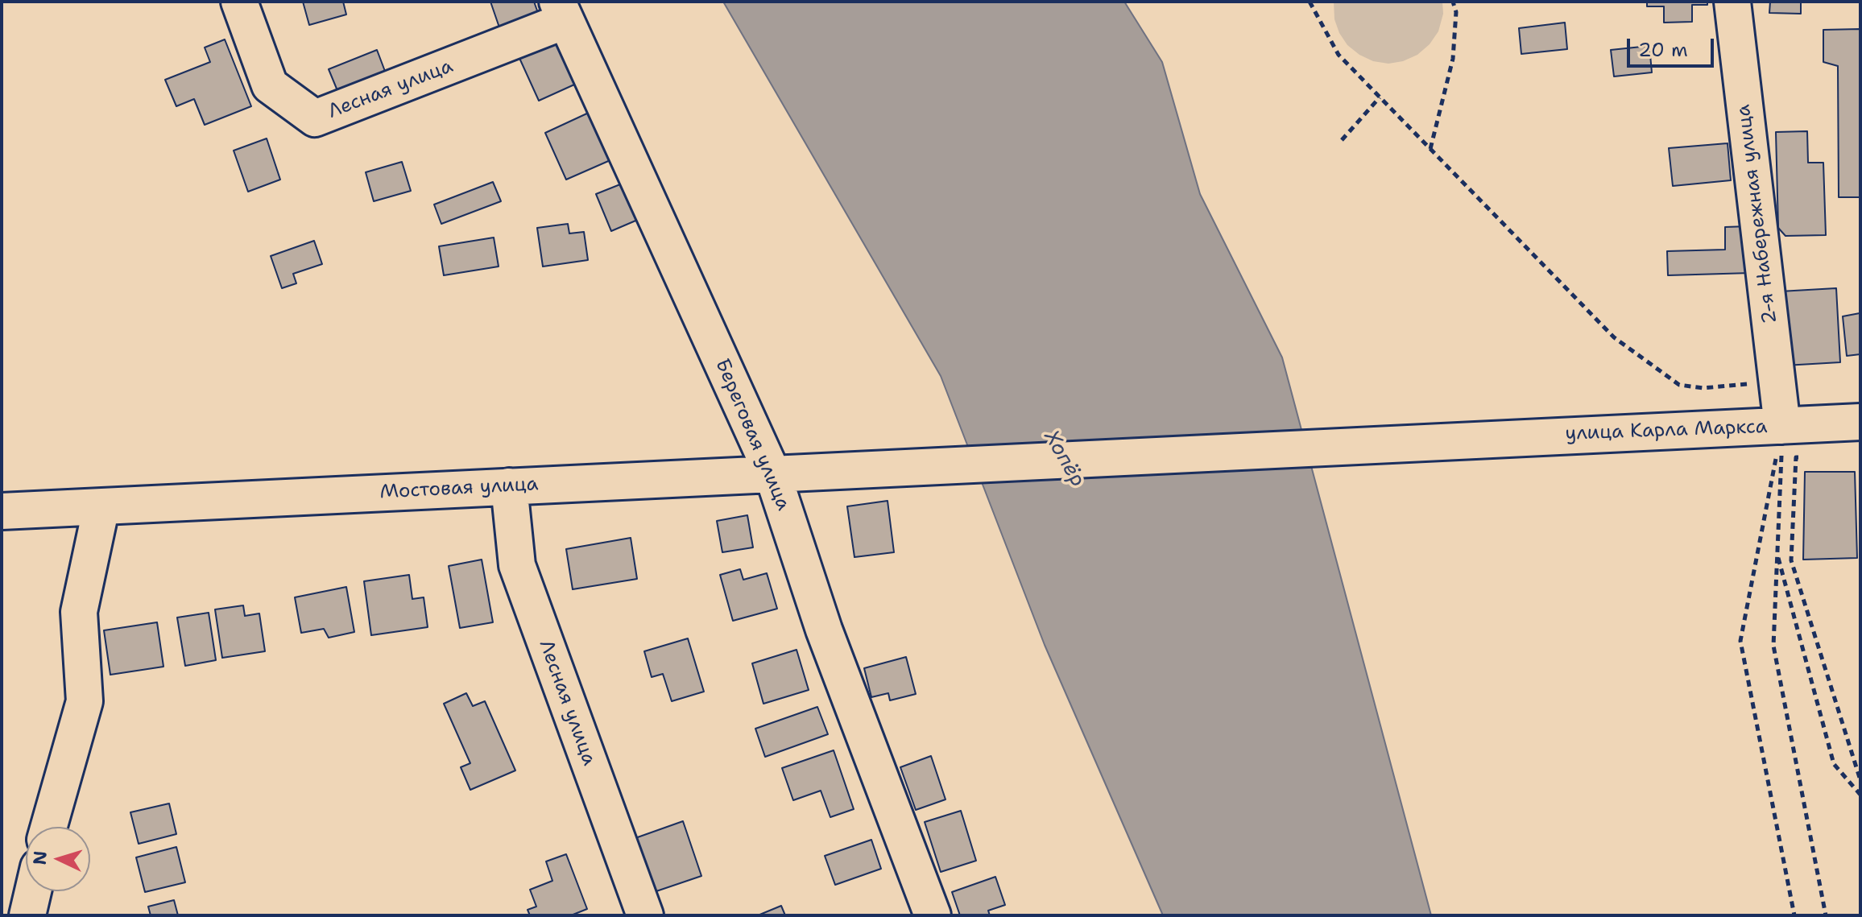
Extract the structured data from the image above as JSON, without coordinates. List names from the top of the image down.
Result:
{
  "streets": {
    "street": [
      "Лесная улица",
      "2-я Набережная улица",
      "улица Карла Маркса",
      "Береговая улица",
      "Мостовая улица"
    ]
  },
  "crossings": [
    ["Лесная улица", "Береговая улица"],
    ["Лесная улица", "Мостовая улица"],
    ["2-я Набережная улица", "улица Карла Маркса"],
    ["улица Карла Маркса", "Мостовая улица"],
    ["Береговая улица", "Мостовая улица"]
  ],
  "water": ["Хопёр"],
  "scale_bar": "20 m",
  "north": "left"
}
